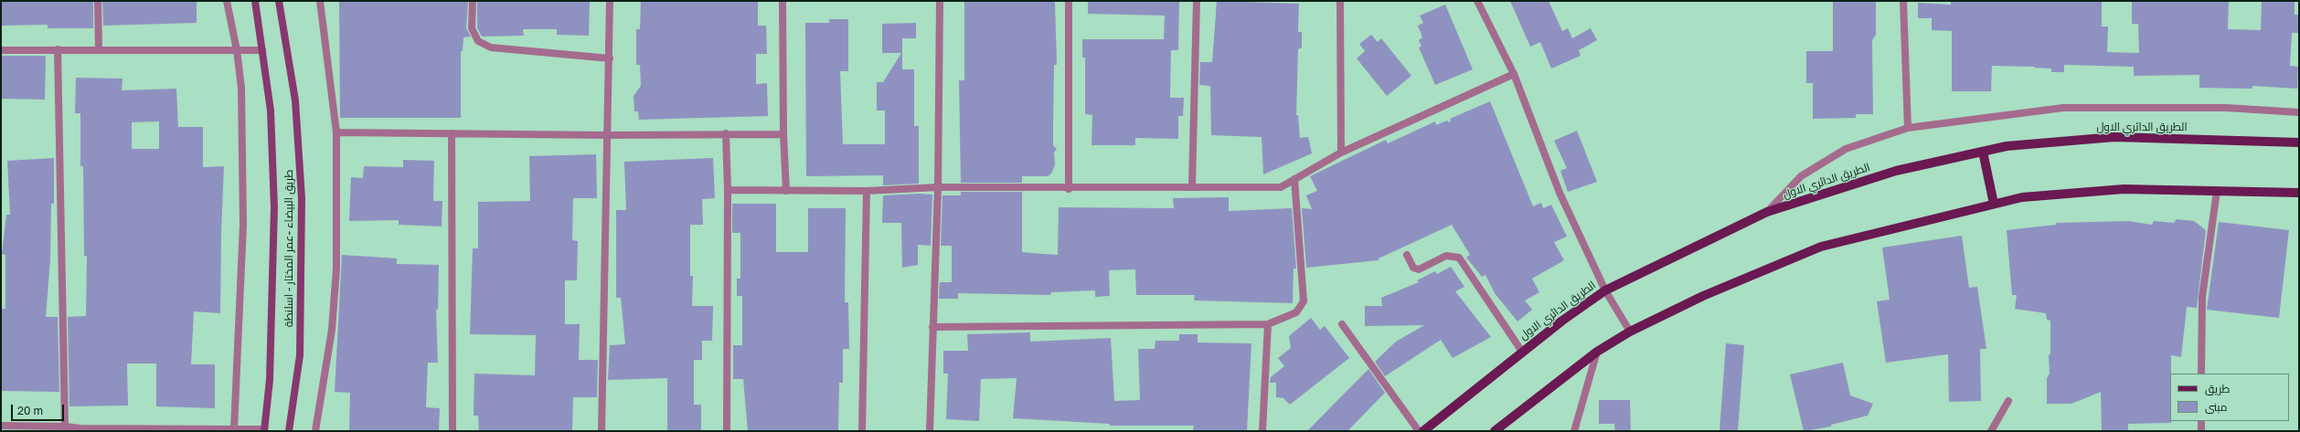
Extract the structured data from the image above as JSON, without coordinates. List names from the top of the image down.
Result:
{
  "streets": {
    "main road": ["الطريق الدائري الاول", "طريق البيضاء -عمر المختار - اسلنطة"]
  },
  "legend": ["طريق", "مبنى"],
  "scale_bar": "20 m"
}
